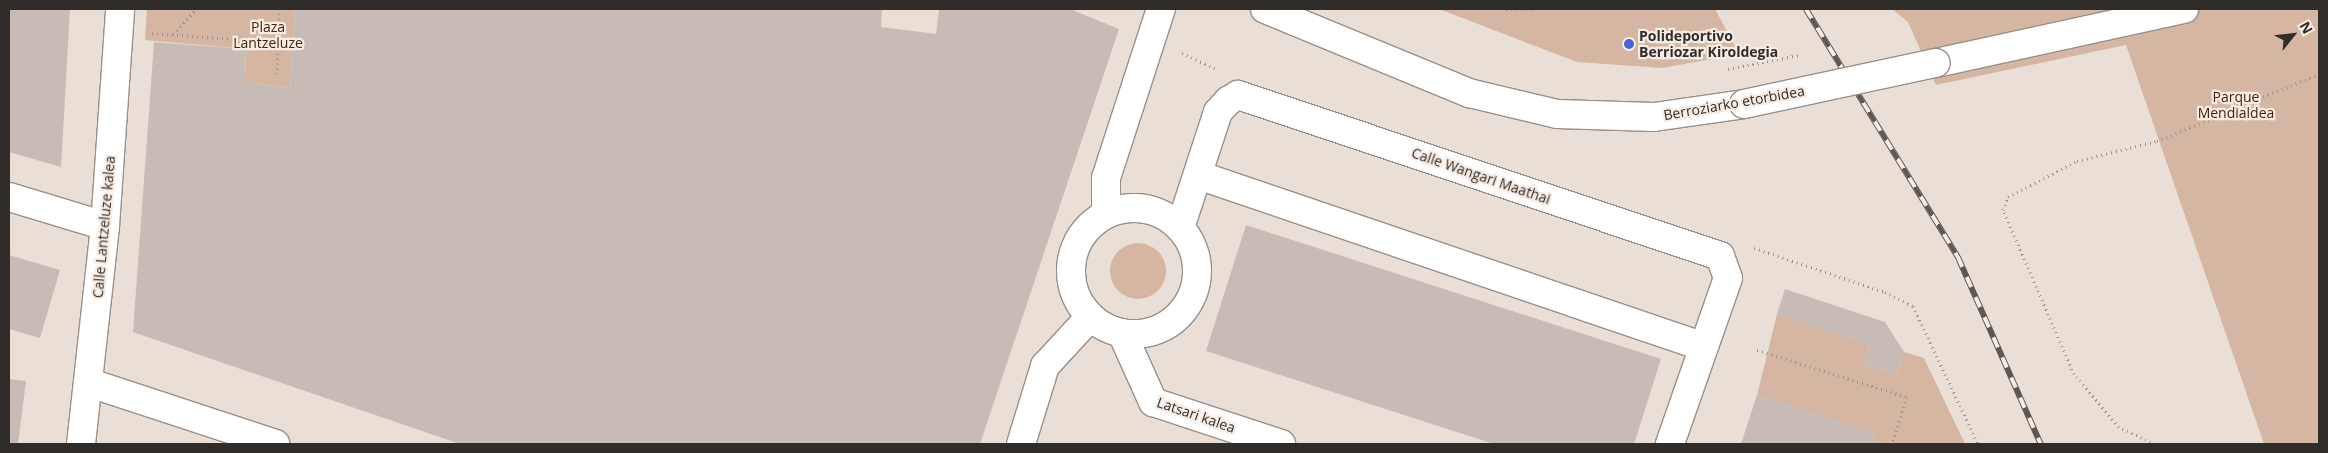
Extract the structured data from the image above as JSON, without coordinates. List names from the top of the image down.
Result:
{
  "streets": {
    "street": [
      "Berroziarko etorbidea",
      "Calle Wangari Maathai",
      "Calle Lantzeluze kalea",
      "Latsari kalea"
    ]
  },
  "crossings": [
    ["Calle Wangari Maathai", "Latsari kalea"]
  ],
  "parks": ["Plaza Lantzeluze", "Parque Mendialdea"],
  "places": ["Polideportivo Berriozar Kiroldegia"],
  "north": "top right"
}
